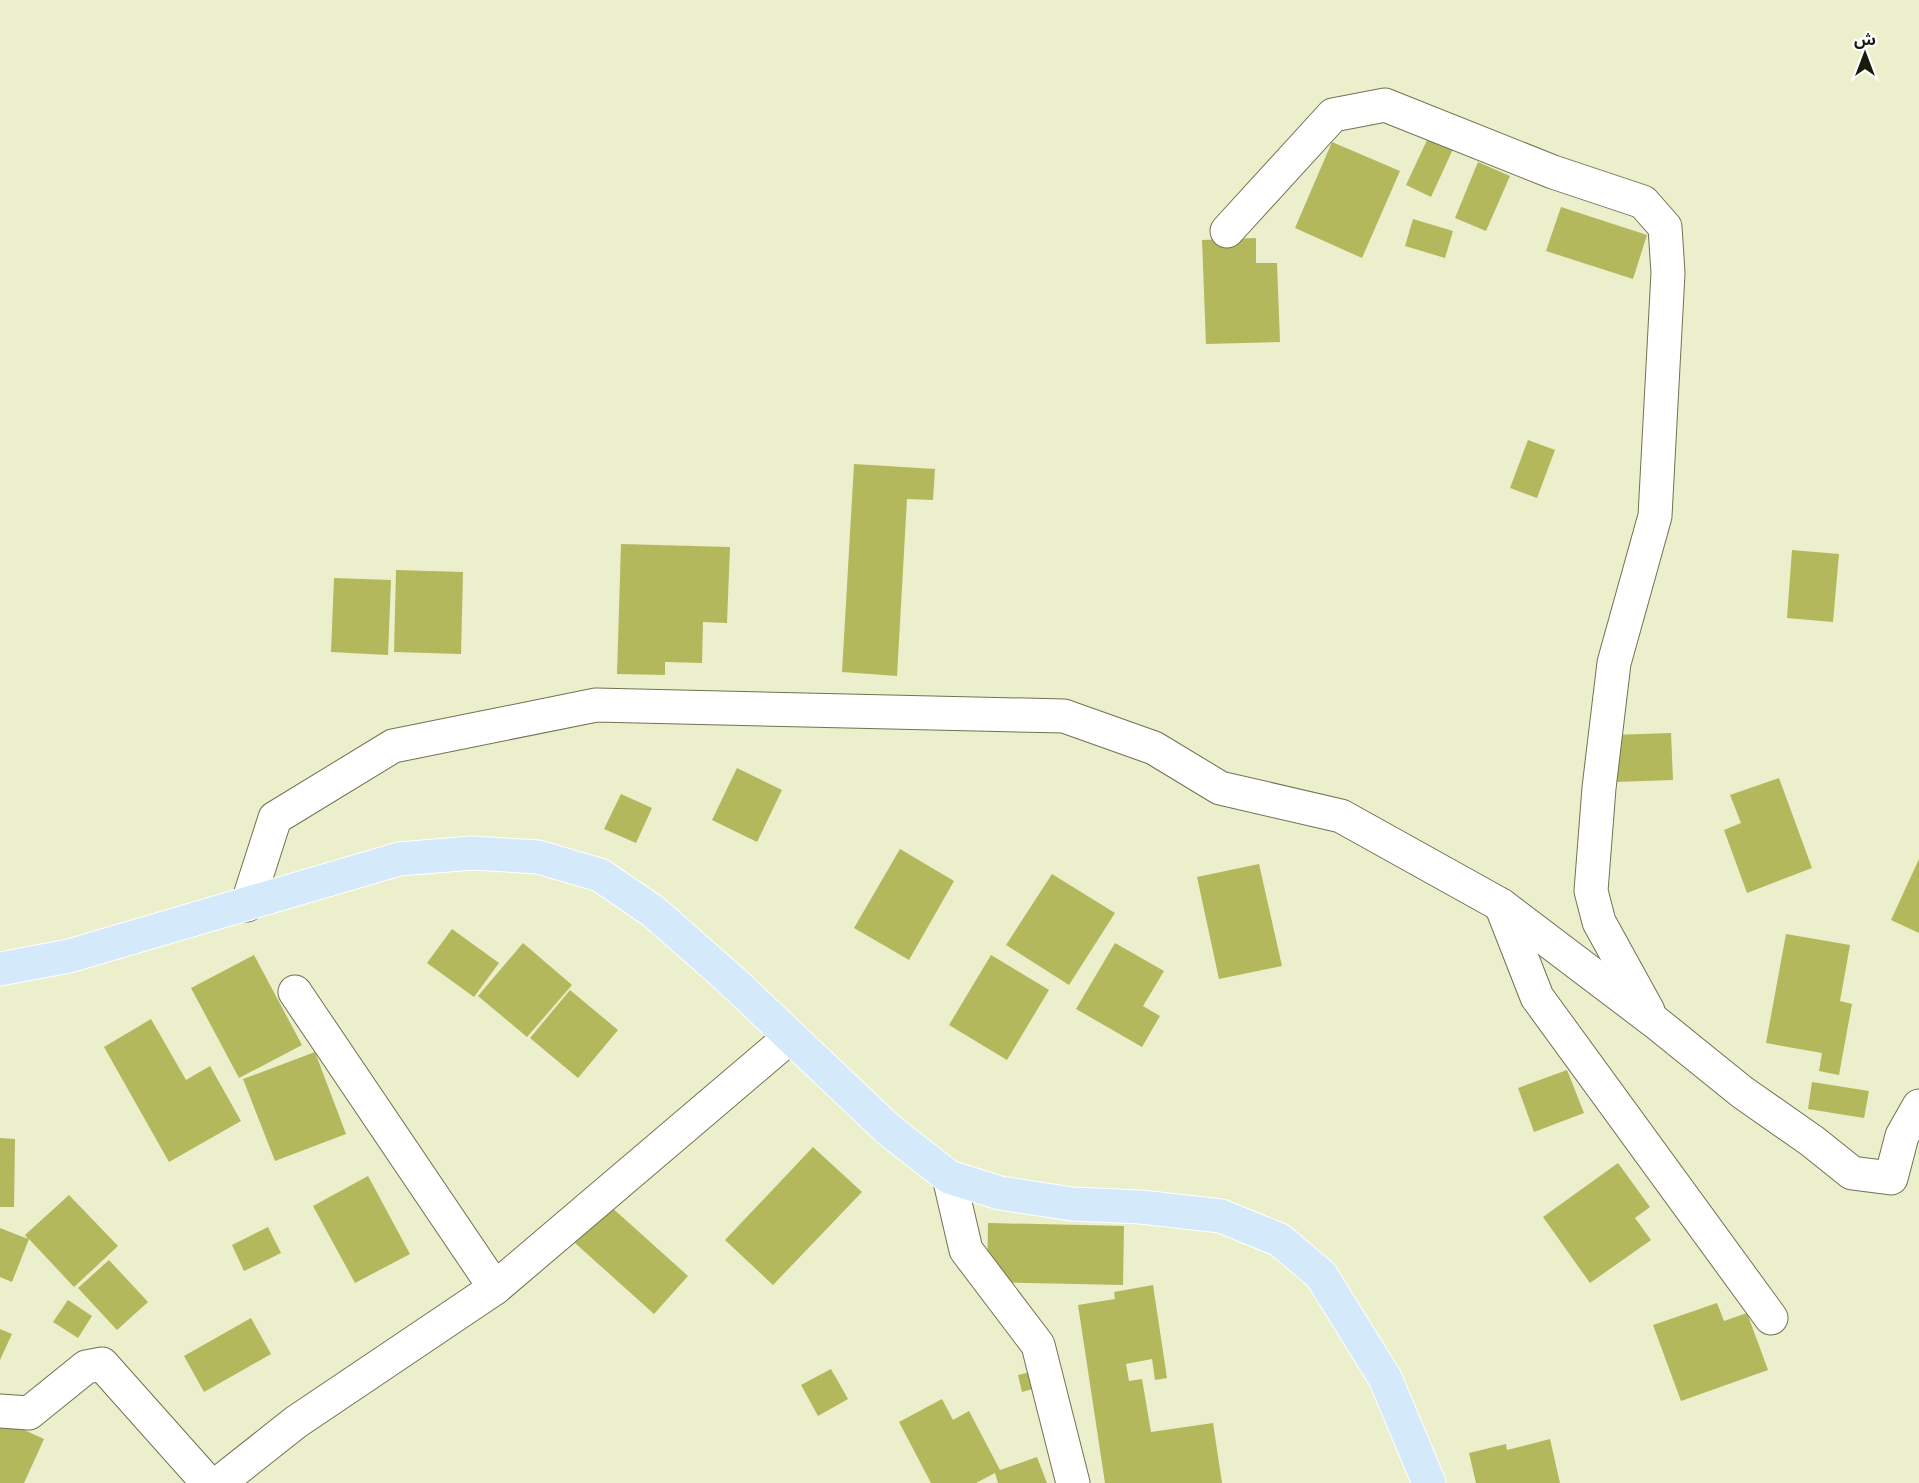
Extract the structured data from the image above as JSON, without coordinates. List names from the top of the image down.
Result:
{
  "north": "top"
}
